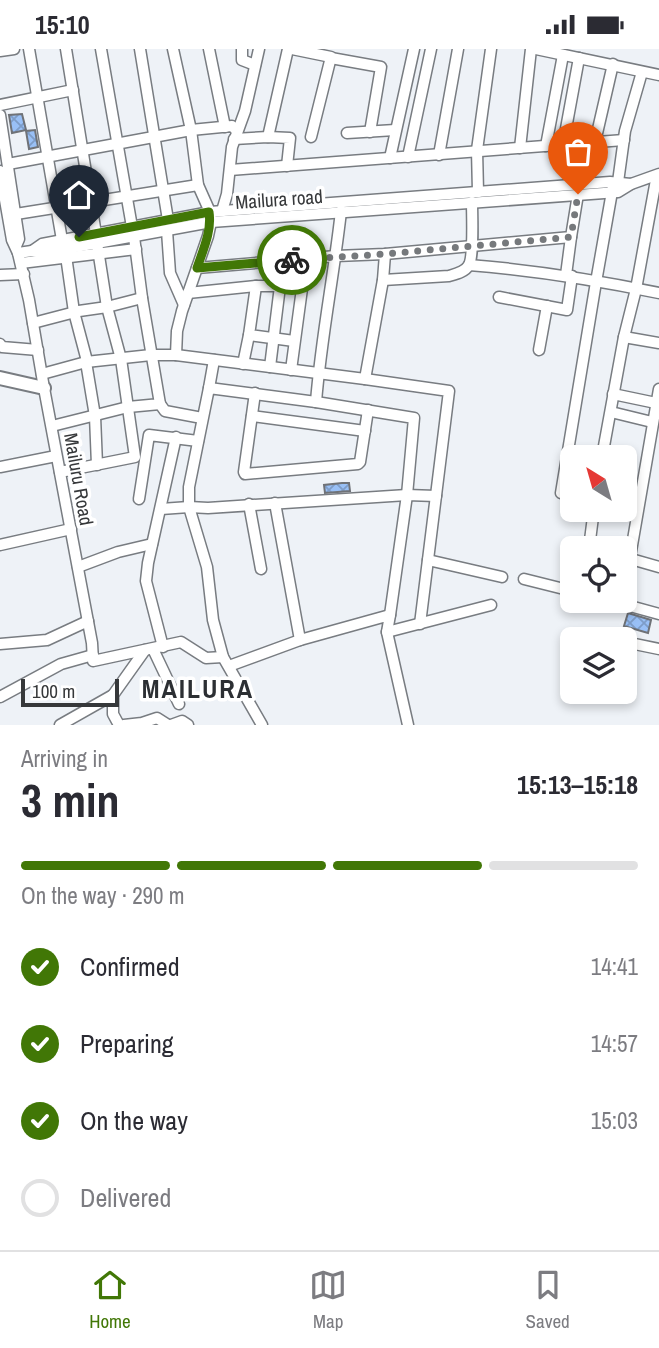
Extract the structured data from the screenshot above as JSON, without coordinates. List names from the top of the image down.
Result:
{
  "streets": {
    "street": ["Mailura road", "Mailuru Road"]
  },
  "crossings": [
    ["Mailura road", "Mailuru Road"]
  ],
  "districts": ["MAILURA"],
  "scale_bar": "100 m",
  "north": "top left",
  "page": {
    "status": "15:10",
    "scale": "100 m",
    "heading": ["3 min", "Arriving in", "15:13–15:18"],
    "bar": "On the way · 290 m",
    "list": [
      ["Confirmed", "14:41"],
      ["Preparing", "14:57"],
      ["On the way", "15:03"],
      "Delivered"
    ],
    "tabs": ["Home", "Map", "Saved"]
  }
}
